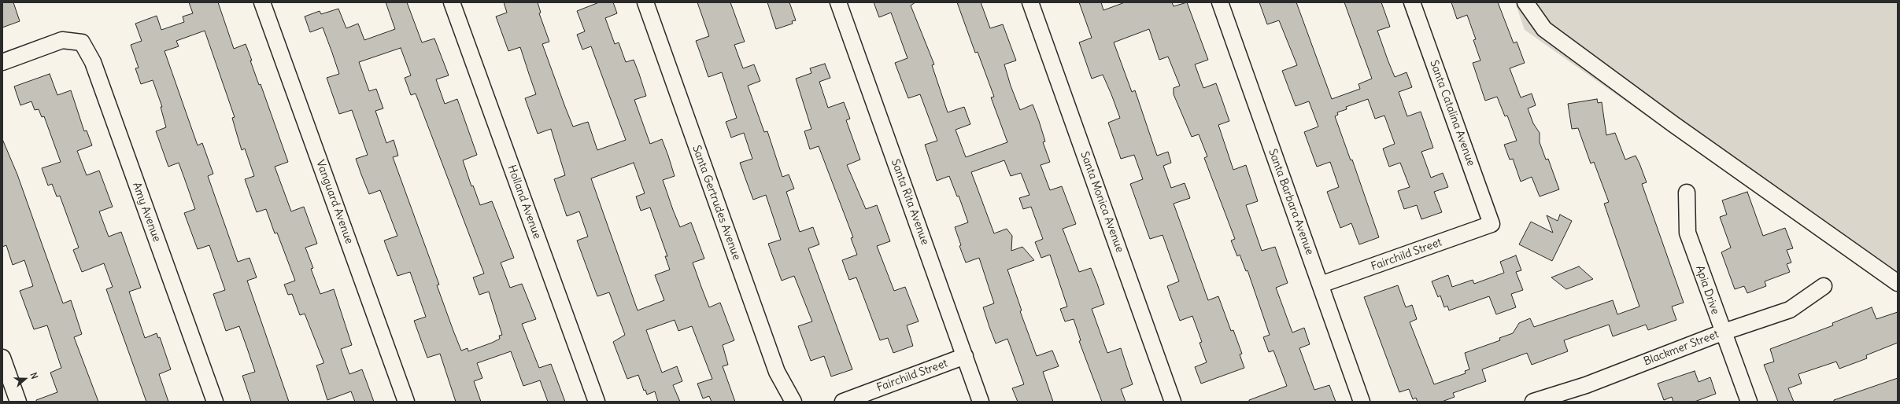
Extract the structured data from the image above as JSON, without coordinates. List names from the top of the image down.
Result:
{
  "streets": {
    "street": [
      "Santa Catalina Avenue",
      "Vanguard Avenue",
      "Holland Avenue",
      "Santa Rita Avenue",
      "Santa Monica Avenue",
      "Santa Barbara Avenue",
      "Santa Gertrudes Avenue",
      "Amy Avenue",
      "Fairchild Street",
      "Apia Drive",
      "Blackmer Street"
    ]
  },
  "crossings": [
    ["Santa Catalina Avenue", "Fairchild Street"],
    ["Santa Rita Avenue", "Fairchild Street"],
    ["Santa Barbara Avenue", "Fairchild Street"],
    ["Apia Drive", "Blackmer Street"]
  ],
  "north": "right"
}
